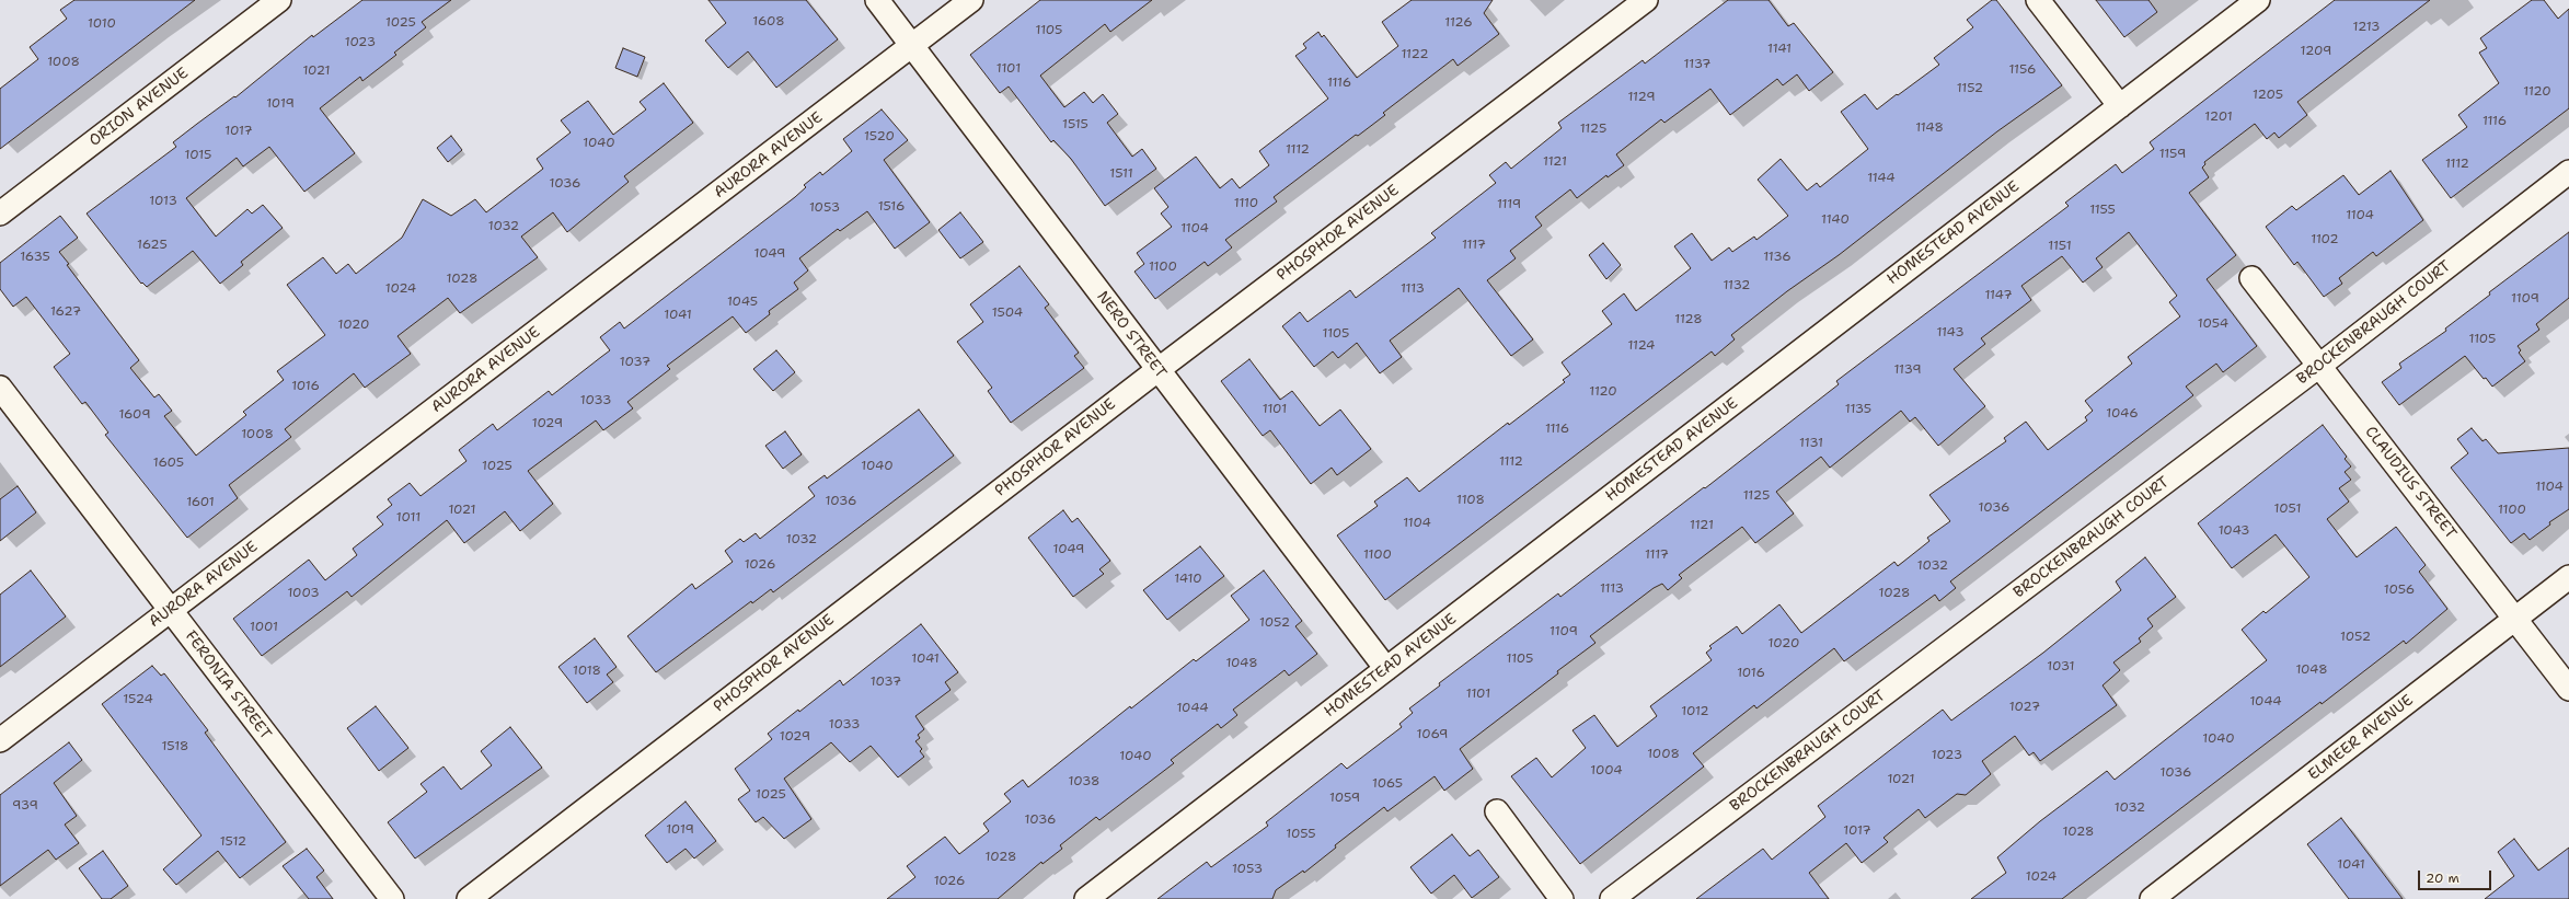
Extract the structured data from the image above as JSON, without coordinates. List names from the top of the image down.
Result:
{
  "streets": {
    "street": [
      "ORION AVENUE",
      "AURORA AVENUE",
      "PHOSPHOR AVENUE",
      "HOMESTEAD AVENUE",
      "BROCKENBRAUGH COURT",
      "NERO STREET",
      "CLAUDIUS STREET",
      "FERONIA STREET",
      "ELMEER AVENUE"
    ]
  },
  "crossings": [
    ["AURORA AVENUE", "NERO STREET"],
    ["AURORA AVENUE", "FERONIA STREET"],
    ["PHOSPHOR AVENUE", "NERO STREET"],
    ["HOMESTEAD AVENUE", "NERO STREET"],
    ["BROCKENBRAUGH COURT", "CLAUDIUS STREET"],
    ["CLAUDIUS STREET", "ELMEER AVENUE"]
  ],
  "house_numbers": [
    "1608",
    "1025",
    "1126",
    "1010",
    "1213",
    "1105",
    "1023",
    "1141",
    "1209",
    "1122",
    "1008",
    "1137",
    "1101",
    "1156",
    "1021",
    "1116",
    "1152",
    "1120",
    "1205",
    "1129",
    "1019",
    "1201",
    "1116",
    "1515",
    "1148",
    "1125",
    "1017",
    "1520",
    "1040",
    "1112",
    "1159",
    "1015",
    "1121",
    "1112",
    "1511",
    "1144",
    "1036",
    "1013",
    "1110",
    "1119",
    "1516",
    "1053",
    "1155",
    "1104",
    "1140",
    "1032",
    "1104",
    "1102",
    "1625",
    "1117",
    "1151",
    "1049",
    "1635",
    "1136",
    "1100",
    "1028",
    "1132",
    "1024",
    "1113",
    "1147",
    "1109",
    "1045",
    "1627",
    "1504",
    "1041",
    "1128",
    "1054",
    "1020",
    "1143",
    "1105",
    "1105",
    "1124",
    "1037",
    "1139",
    "1016",
    "1120",
    "1033",
    "1101",
    "1135",
    "1046",
    "1609",
    "1029",
    "1116",
    "1008",
    "1131",
    "1112",
    "1605",
    "1025",
    "1040",
    "1104",
    "1125",
    "1108",
    "1036",
    "1601",
    "1036",
    "1051",
    "1021",
    "1100",
    "1011",
    "1104",
    "1121",
    "1043",
    "1032",
    "1049",
    "1100",
    "1117",
    "1026",
    "1032",
    "1410",
    "1113",
    "1056",
    "1003",
    "1028",
    "1052",
    "1001",
    "1109",
    "1052",
    "1020",
    "1041",
    "1105",
    "1048",
    "1031",
    "1048",
    "1018",
    "1016",
    "1037",
    "1101",
    "1524",
    "1044",
    "1027",
    "1044",
    "1012",
    "1033",
    "1069",
    "1029",
    "1040",
    "1518",
    "1008",
    "1023",
    "1040",
    "1004",
    "1036",
    "1021",
    "1038",
    "1065",
    "1025",
    "1059",
    "939",
    "1032",
    "1036",
    "1019",
    "1017",
    "1028",
    "1055",
    "1512",
    "1028",
    "1041",
    "1053",
    "1024",
    "1026"
  ],
  "scale_bar": "20 m"
}
